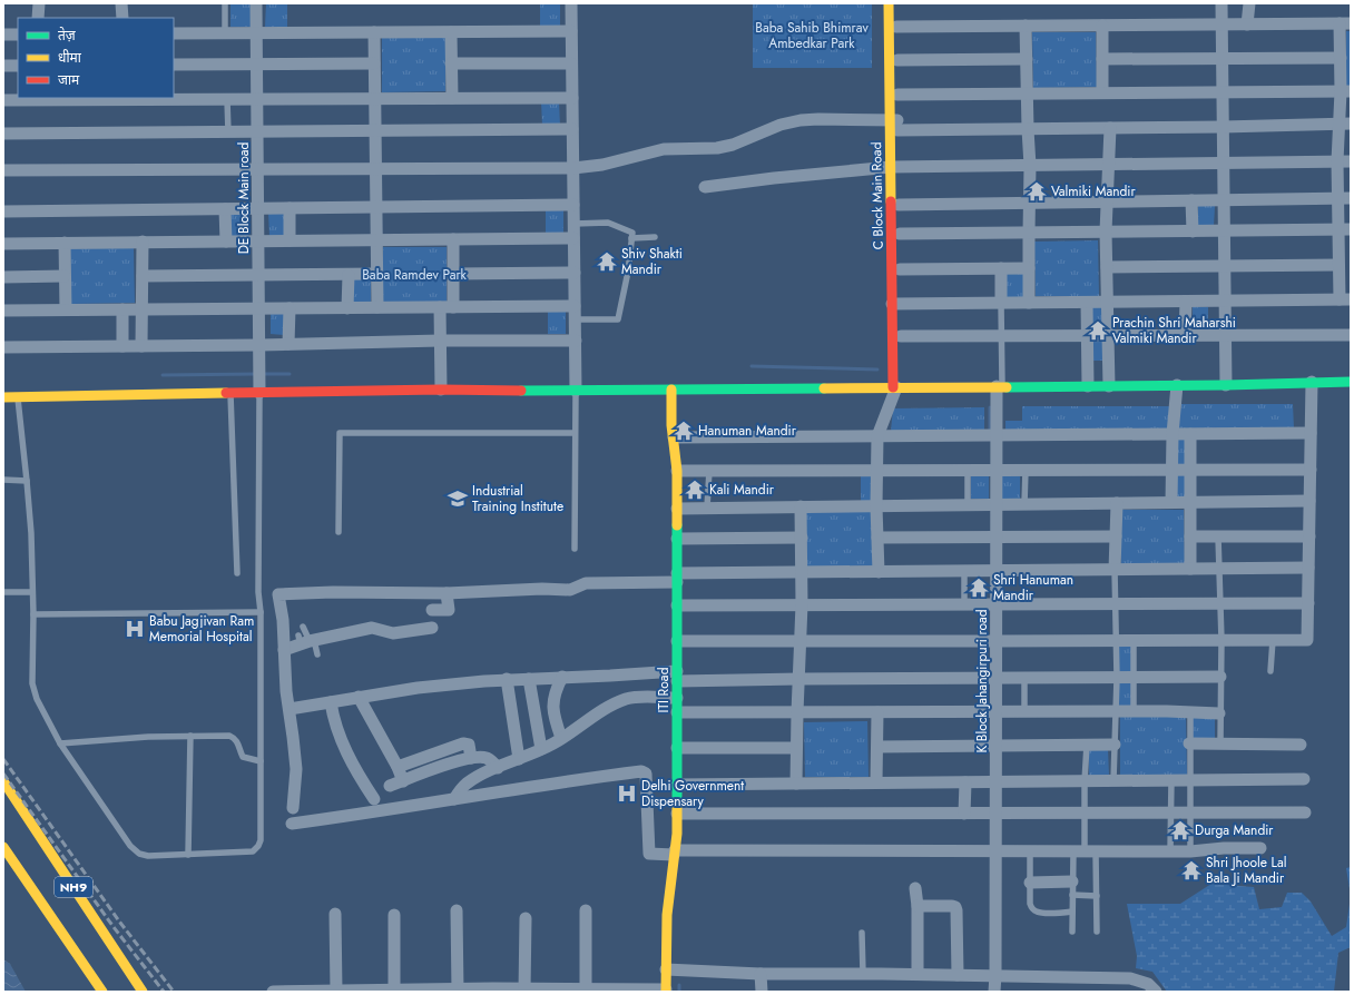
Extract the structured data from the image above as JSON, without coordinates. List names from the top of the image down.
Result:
{
  "streets": {
    "main road": ["C Block Main Road", "ITI Road", "NH9"],
    "street": ["DE Block Main road", "K Block Jahangirpuri road"]
  },
  "parks": ["Baba Sahib Bhimrav Ambedkar Park", "Baba Ramdev Park"],
  "places": {
    "temple": [
      "Valmiki Mandir",
      "Shiv Shakti Mandir",
      "Prachin Shri Maharshi Valmiki Mandir",
      "Hanuman Mandir",
      "Kali Mandir",
      "Shri Hanuman Mandir",
      "Durga Mandir",
      "Shri Jhoole Lal Bala Ji Mandir"
    ],
    "school or university": ["Industrial Training Institute"],
    "hospital": ["Babu Jagjivan Ram Memorial Hospital", "Delhi Government Dispensary"]
  },
  "legend": ["तेज़", "धीमा", "जाम"]
}
